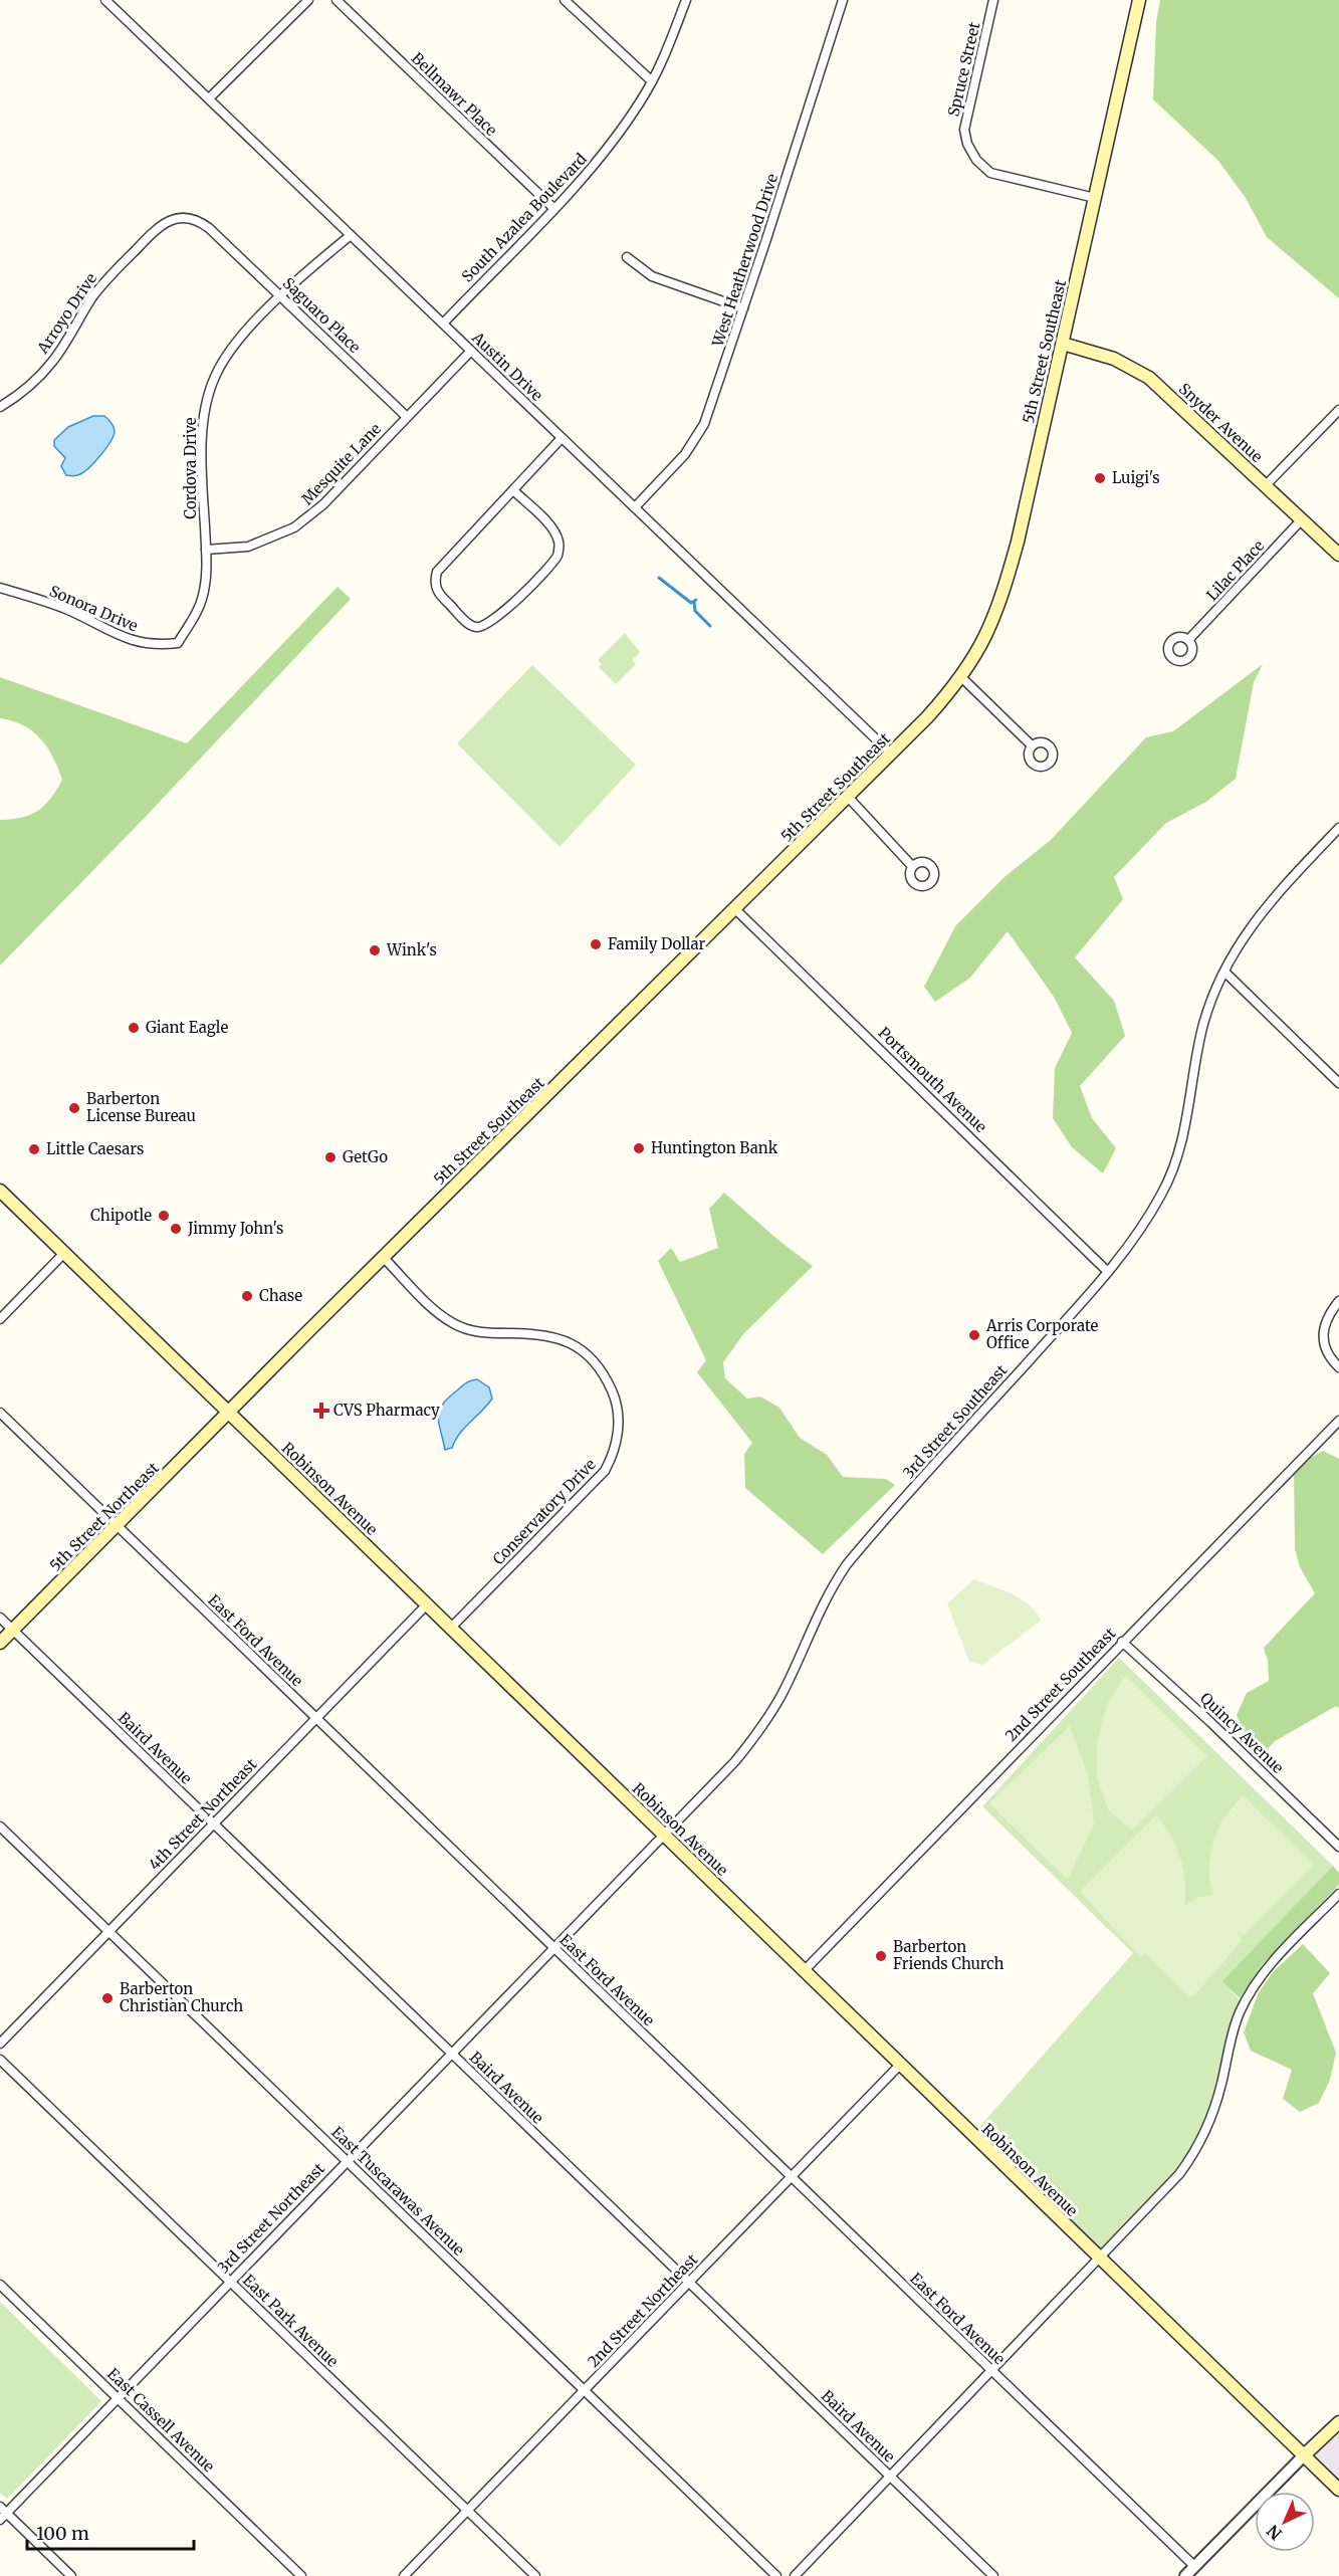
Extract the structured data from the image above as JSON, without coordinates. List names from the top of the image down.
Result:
{
  "streets": {
    "main road": [
      "5th Street Southeast",
      "Snyder Avenue",
      "Robinson Avenue",
      "5th Street Northeast"
    ],
    "street": [
      "Spruce Street",
      "Bellmawr Place",
      "South Azalea Boulevard",
      "West Heatherwood Drive",
      "Arroyo Drive",
      "Saguaro Place",
      "Austin Drive",
      "Mesquite Lane",
      "Cordova Drive",
      "Lilac Place",
      "Sonora Drive",
      "Portsmouth Avenue",
      "3rd Street Southeast",
      "Conservatory Drive",
      "East Ford Avenue",
      "2nd Street Southeast",
      "Quincy Avenue",
      "Baird Avenue",
      "4th Street Northeast",
      "East Tuscarawas Avenue",
      "3rd Street Northeast",
      "2nd Street Northeast",
      "East Park Avenue",
      "East Cassell Avenue"
    ]
  },
  "crossings": [
    ["Spruce Street", "5th Street Southeast"],
    ["Bellmawr Place", "South Azalea Boulevard"],
    ["South Azalea Boulevard", "Austin Drive"],
    ["West Heatherwood Drive", "Austin Drive"],
    ["Arroyo Drive", "Saguaro Place"],
    ["Saguaro Place", "Mesquite Lane"],
    ["Saguaro Place", "Cordova Drive"],
    ["5th Street Southeast", "Austin Drive"],
    ["5th Street Southeast", "Snyder Avenue"],
    ["5th Street Southeast", "Portsmouth Avenue"],
    ["5th Street Southeast", "Robinson Avenue"],
    ["5th Street Southeast", "Conservatory Drive"],
    ["5th Street Southeast", "5th Street Northeast"],
    ["Austin Drive", "Mesquite Lane"],
    ["Austin Drive", "Cordova Drive"],
    ["Snyder Avenue", "Lilac Place"],
    ["Mesquite Lane", "Cordova Drive"],
    ["Cordova Drive", "Sonora Drive"],
    ["Portsmouth Avenue", "3rd Street Southeast"],
    ["3rd Street Southeast", "Robinson Avenue"],
    ["3rd Street Southeast", "3rd Street Northeast"],
    ["Robinson Avenue", "Conservatory Drive"],
    ["Robinson Avenue", "5th Street Northeast"],
    ["Robinson Avenue", "2nd Street Southeast"],
    ["Robinson Avenue", "4th Street Northeast"],
    ["Robinson Avenue", "3rd Street Northeast"],
    ["Robinson Avenue", "2nd Street Northeast"],
    ["5th Street Northeast", "East Ford Avenue"],
    ["5th Street Northeast", "Baird Avenue"],
    ["East Ford Avenue", "4th Street Northeast"],
    ["East Ford Avenue", "3rd Street Northeast"],
    ["East Ford Avenue", "2nd Street Northeast"],
    ["2nd Street Southeast", "Quincy Avenue"],
    ["Baird Avenue", "4th Street Northeast"],
    ["Baird Avenue", "3rd Street Northeast"],
    ["Baird Avenue", "2nd Street Northeast"],
    ["4th Street Northeast", "East Tuscarawas Avenue"],
    ["East Tuscarawas Avenue", "3rd Street Northeast"],
    ["East Tuscarawas Avenue", "2nd Street Northeast"],
    ["3rd Street Northeast", "East Park Avenue"],
    ["3rd Street Northeast", "East Cassell Avenue"],
    ["2nd Street Northeast", "East Park Avenue"]
  ],
  "places": {
    "other": [
      "Luigi's",
      "Family Dollar",
      "Wink's",
      "Giant Eagle",
      "Barberton License Bureau",
      "Huntington Bank",
      "Little Caesars",
      "GetGo",
      "Chipotle",
      "Jimmy John's",
      "Chase",
      "Arris Corporate Office",
      "Barberton Friends Church",
      "Barberton Christian Church"
    ],
    "health": ["CVS Pharmacy"]
  },
  "scale_bar": "100 m",
  "north": "bottom left"
}
